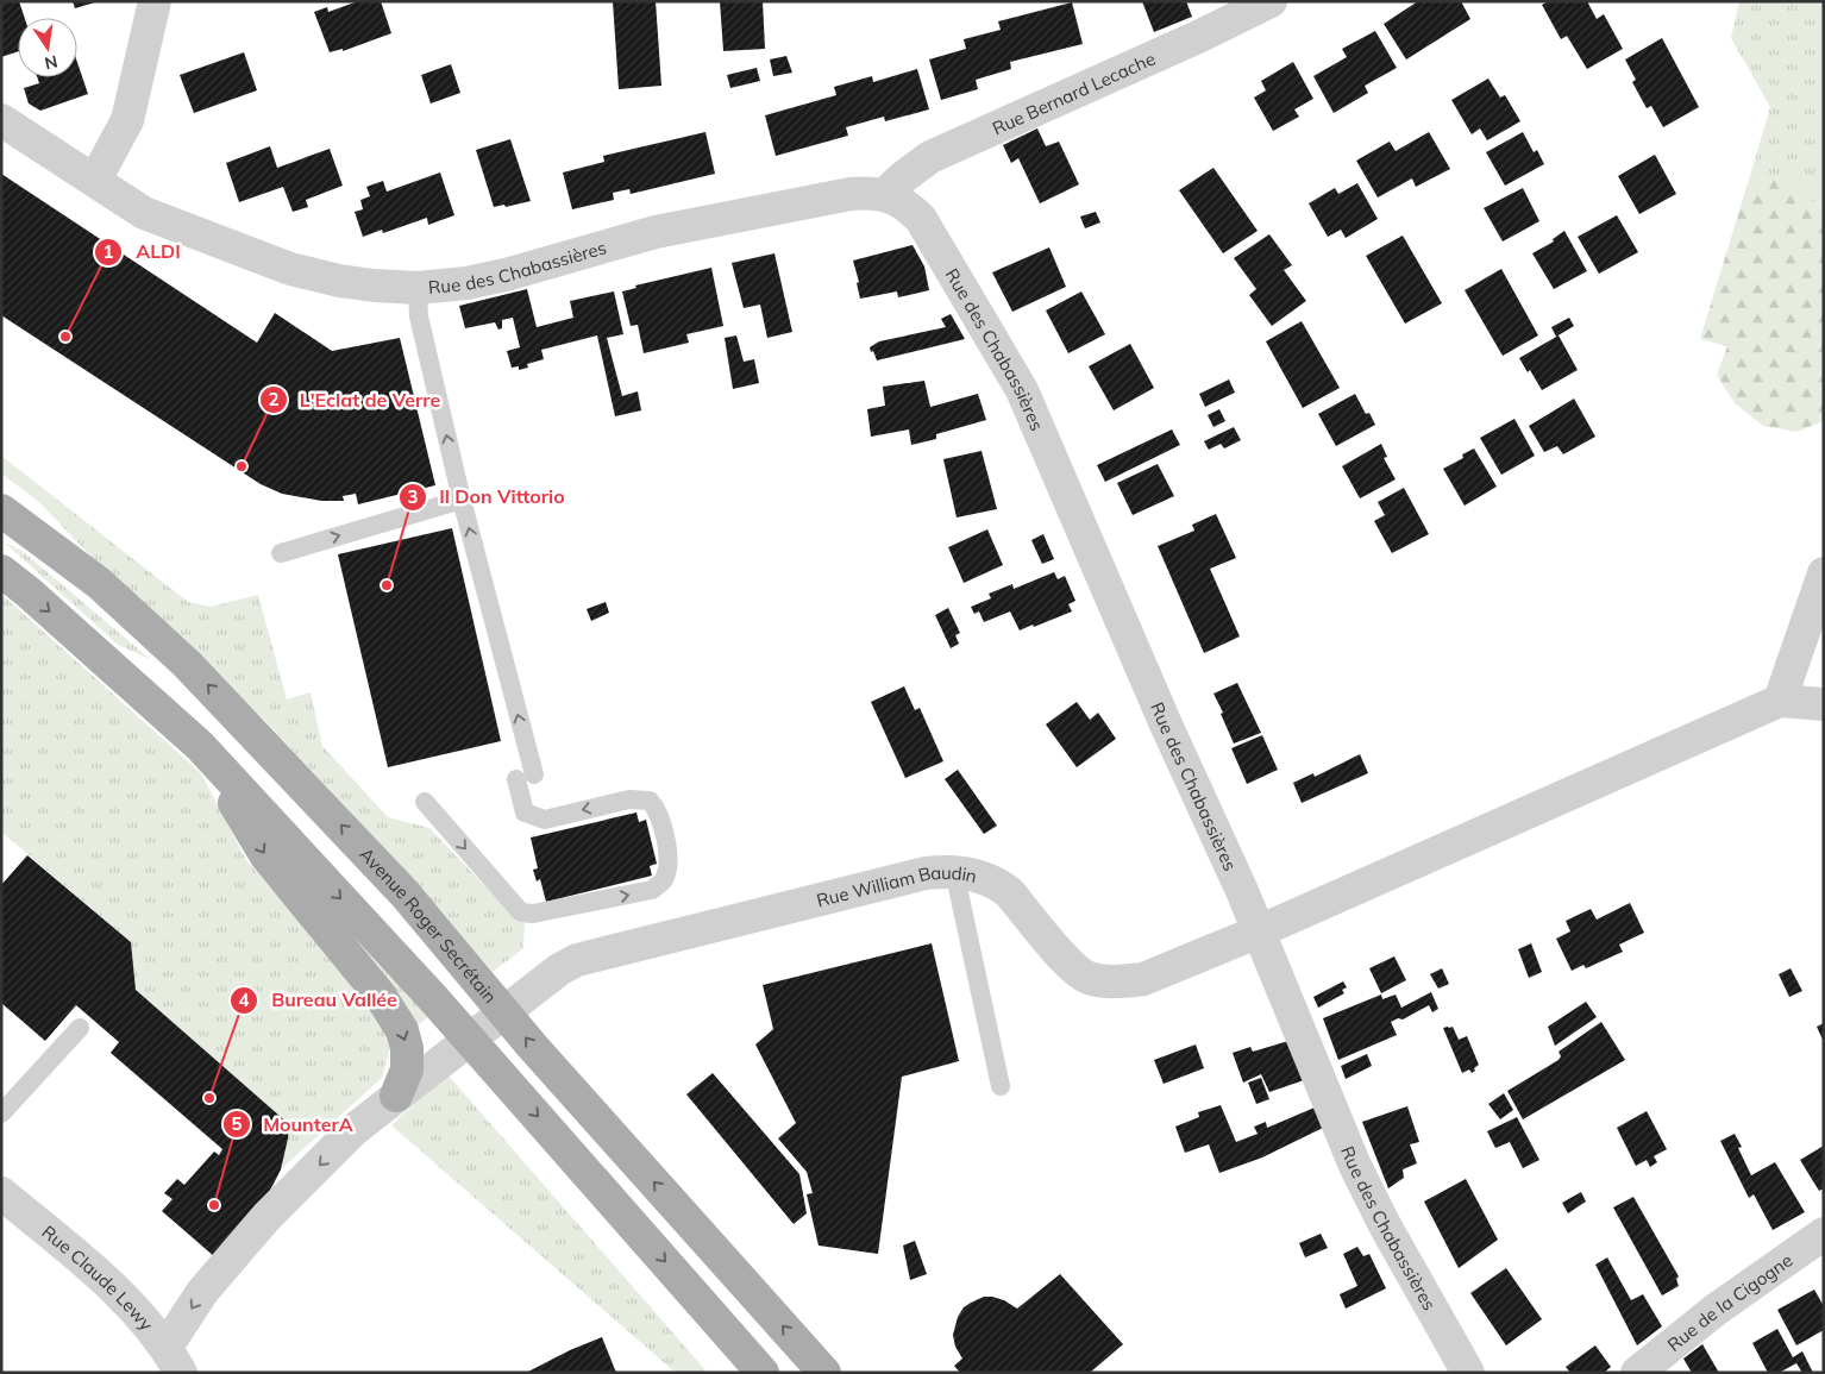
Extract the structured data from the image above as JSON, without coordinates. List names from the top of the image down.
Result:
{
  "streets": {
    "main road": ["Avenue Roger Secrétain"],
    "street": [
      "Rue Bernard Lecache",
      "Rue des Chabassières",
      "Rue William Baudin",
      "Rue Claude Lewy",
      "Rue de la Cigogne"
    ]
  },
  "crossings": [
    ["Rue Bernard Lecache", "Rue des Chabassières"],
    ["Rue des Chabassières", "Rue William Baudin"],
    ["Rue William Baudin", "Avenue Roger Secrétain"],
    ["Rue William Baudin", "Rue Claude Lewy"]
  ],
  "places": [
    "ALDI",
    "L'Eclat de Verre",
    "Il Don Vittorio",
    "Bureau Vallée",
    "MounterA"
  ],
  "north": "bottom"
}
